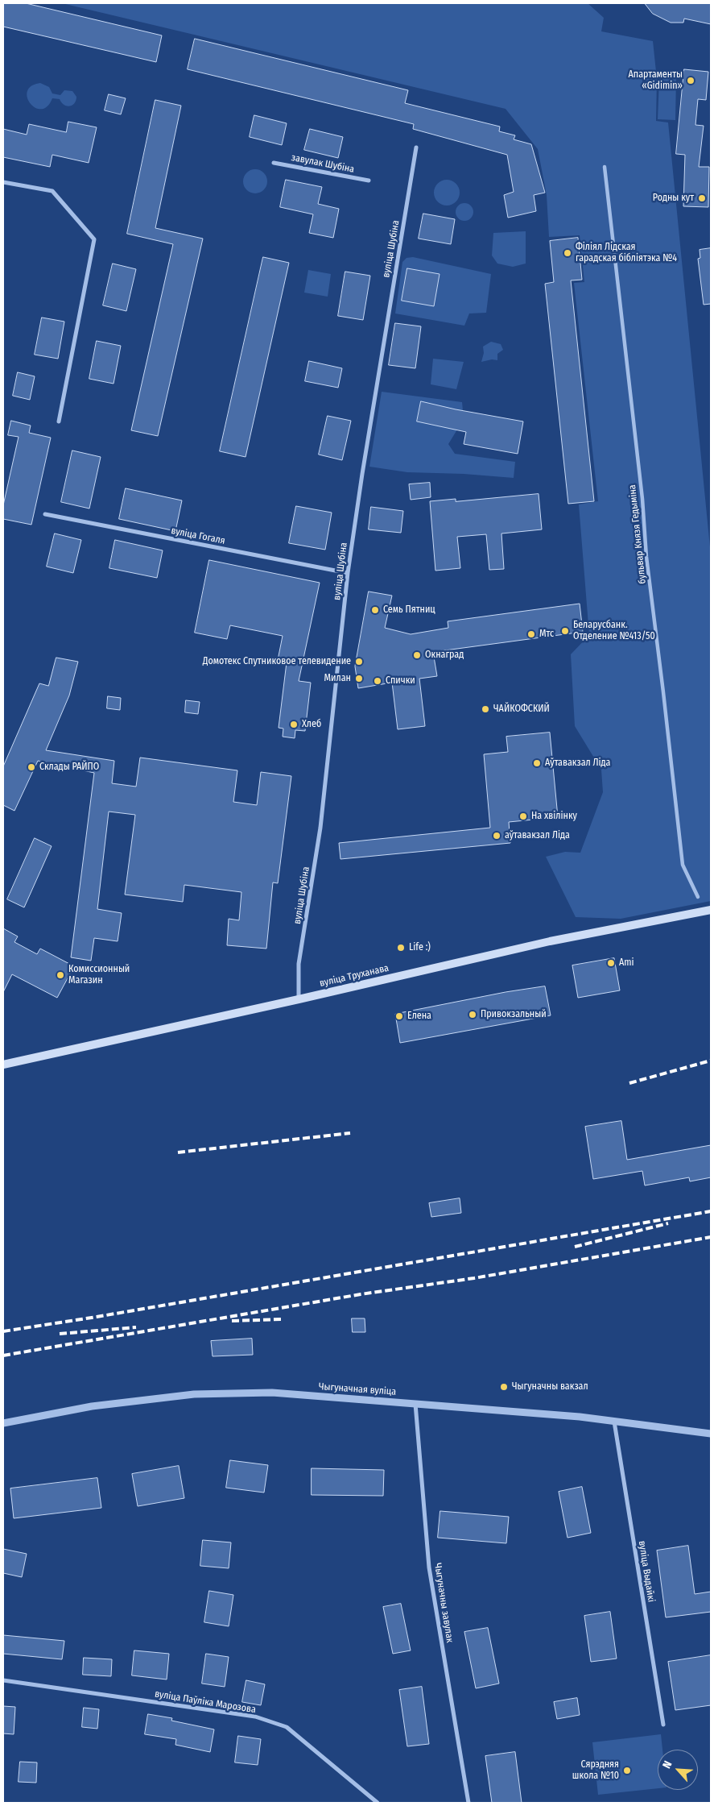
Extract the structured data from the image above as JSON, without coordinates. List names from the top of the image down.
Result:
{
  "streets": {
    "main road": ["вуліца Труханава"],
    "street": [
      "завулак Шубіна",
      "вуліца Шубіна",
      "бульвар Князя Гедыміна",
      "вуліца Гогаля",
      "Чыгуначная вуліца",
      "вуліца Выдайкі",
      "Чыгуначны завулак",
      "вуліца Паўліка Марозова"
    ]
  },
  "crossings": [
    ["вуліца Шубіна", "вуліца Гогаля"],
    ["вуліца Шубіна", "вуліца Труханава"],
    ["Чыгуначная вуліца", "вуліца Выдайкі"],
    ["Чыгуначная вуліца", "Чыгуначны завулак"]
  ],
  "places": [
    "Апартаменты «Gidimin»",
    "Родны кут",
    "Філіял Лідская гарадская бібліятэка №4",
    "Семь Пятниц",
    "Беларусбанк. Отделение №413/50",
    "Мтс",
    "Окнаград",
    "Домотекс Спутниковое телевидение",
    "Милан",
    "Спички",
    "ЧАЙКОФСКИЙ",
    "Хлеб",
    "Аўтавакзал Ліда",
    "Склады РАЙПО",
    "На хвілінку",
    "аўтавакзал Ліда",
    "Life :)",
    "Ami",
    "Комиссионный Магазин",
    "Привокзальный",
    "Елена",
    "Чыгуначны вакзал",
    "Сярэдняя школа №10"
  ],
  "north": "top left"
}
